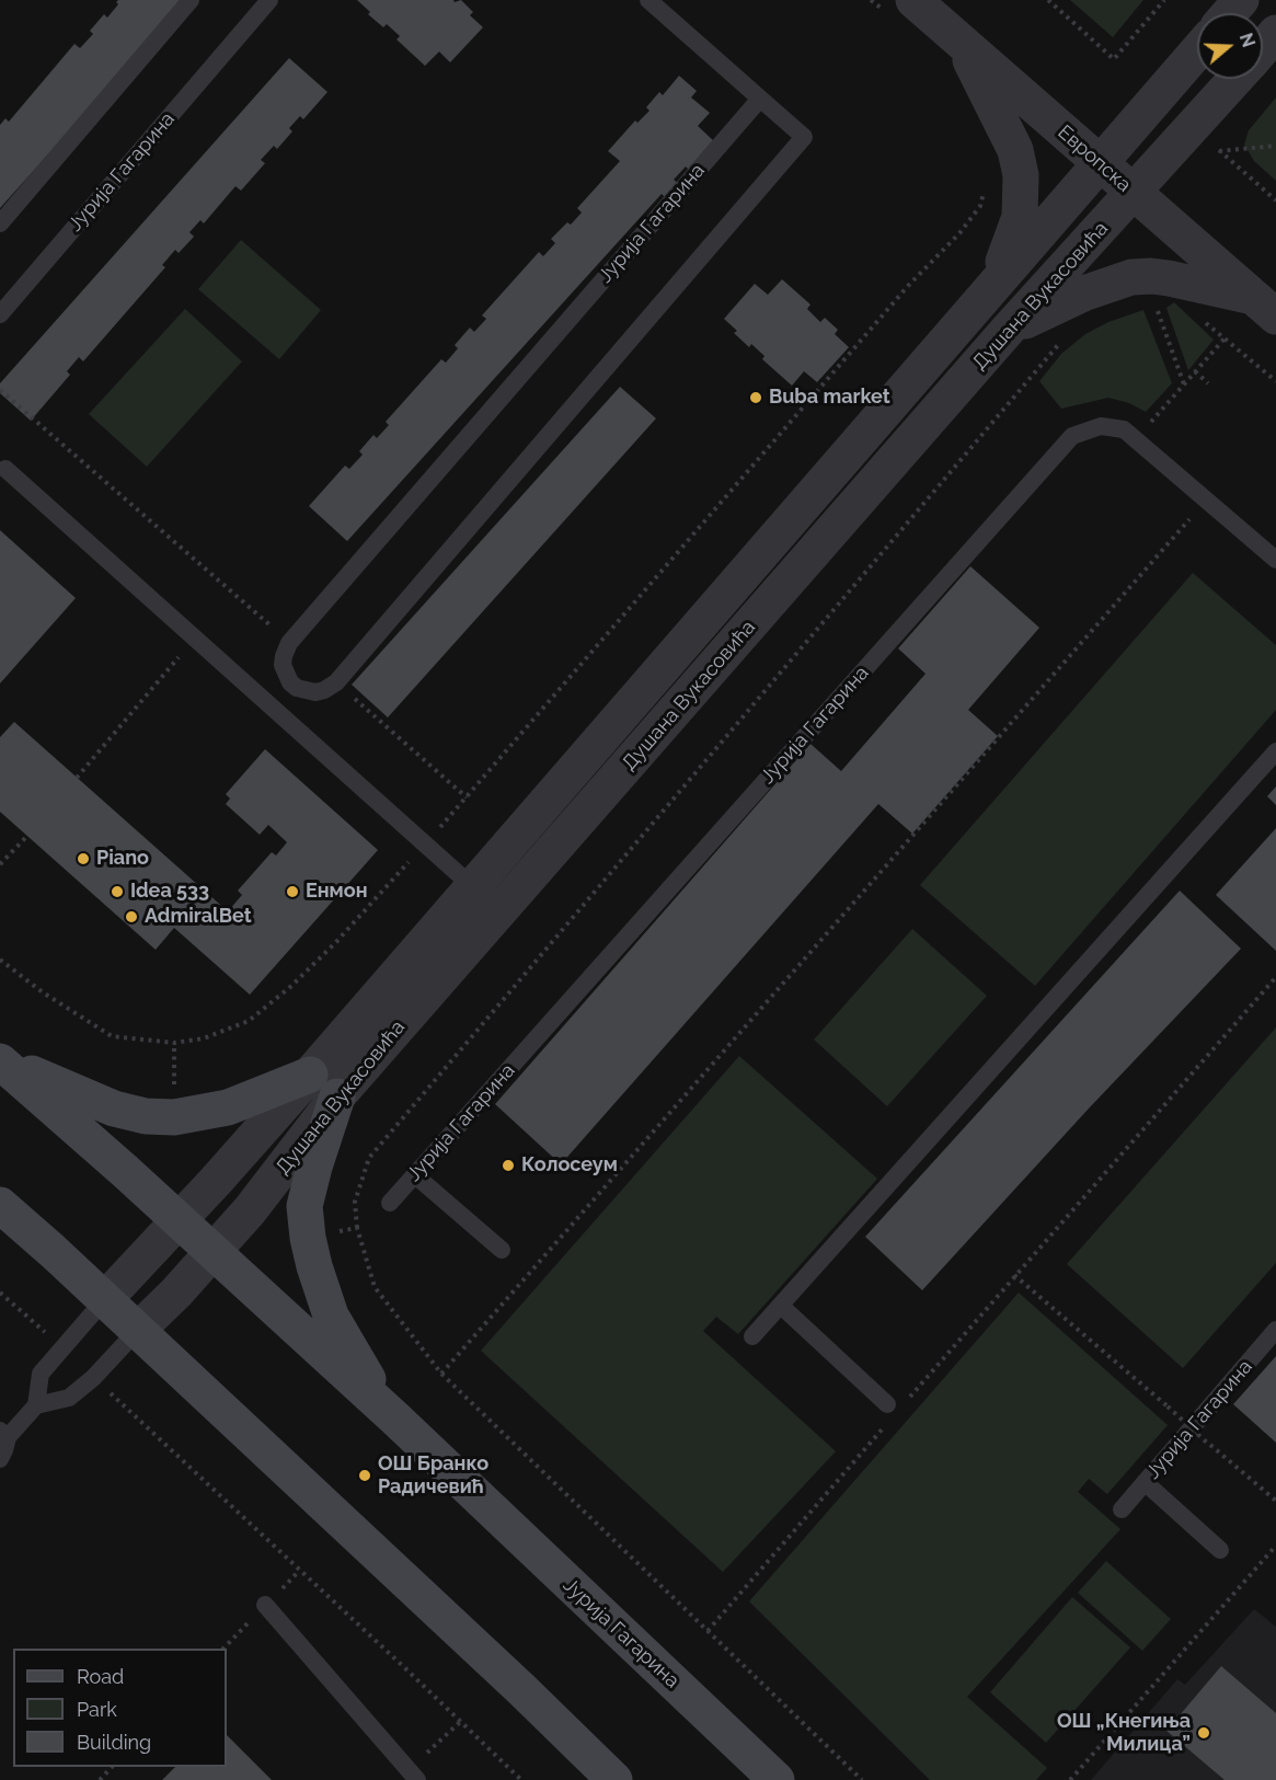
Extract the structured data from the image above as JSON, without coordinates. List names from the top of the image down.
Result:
{
  "streets": {
    "main road": ["Јурија Гагарина"],
    "street": ["Европска", "Душана Вукасовића"]
  },
  "crossings": [
    ["Европска", "Душана Вукасовића"],
    ["Јурија Гагарина", "Душана Вукасовића"]
  ],
  "places": [
    "Buba market",
    "Piano",
    "Idea 533",
    "Енмон",
    "AdmiralBet",
    "Колосеум",
    "ОШ Бранко Радичевић",
    "ОШ „Кнегиња Милица”"
  ],
  "legend": ["Road", "Park", "Building"],
  "north": "right"
}
